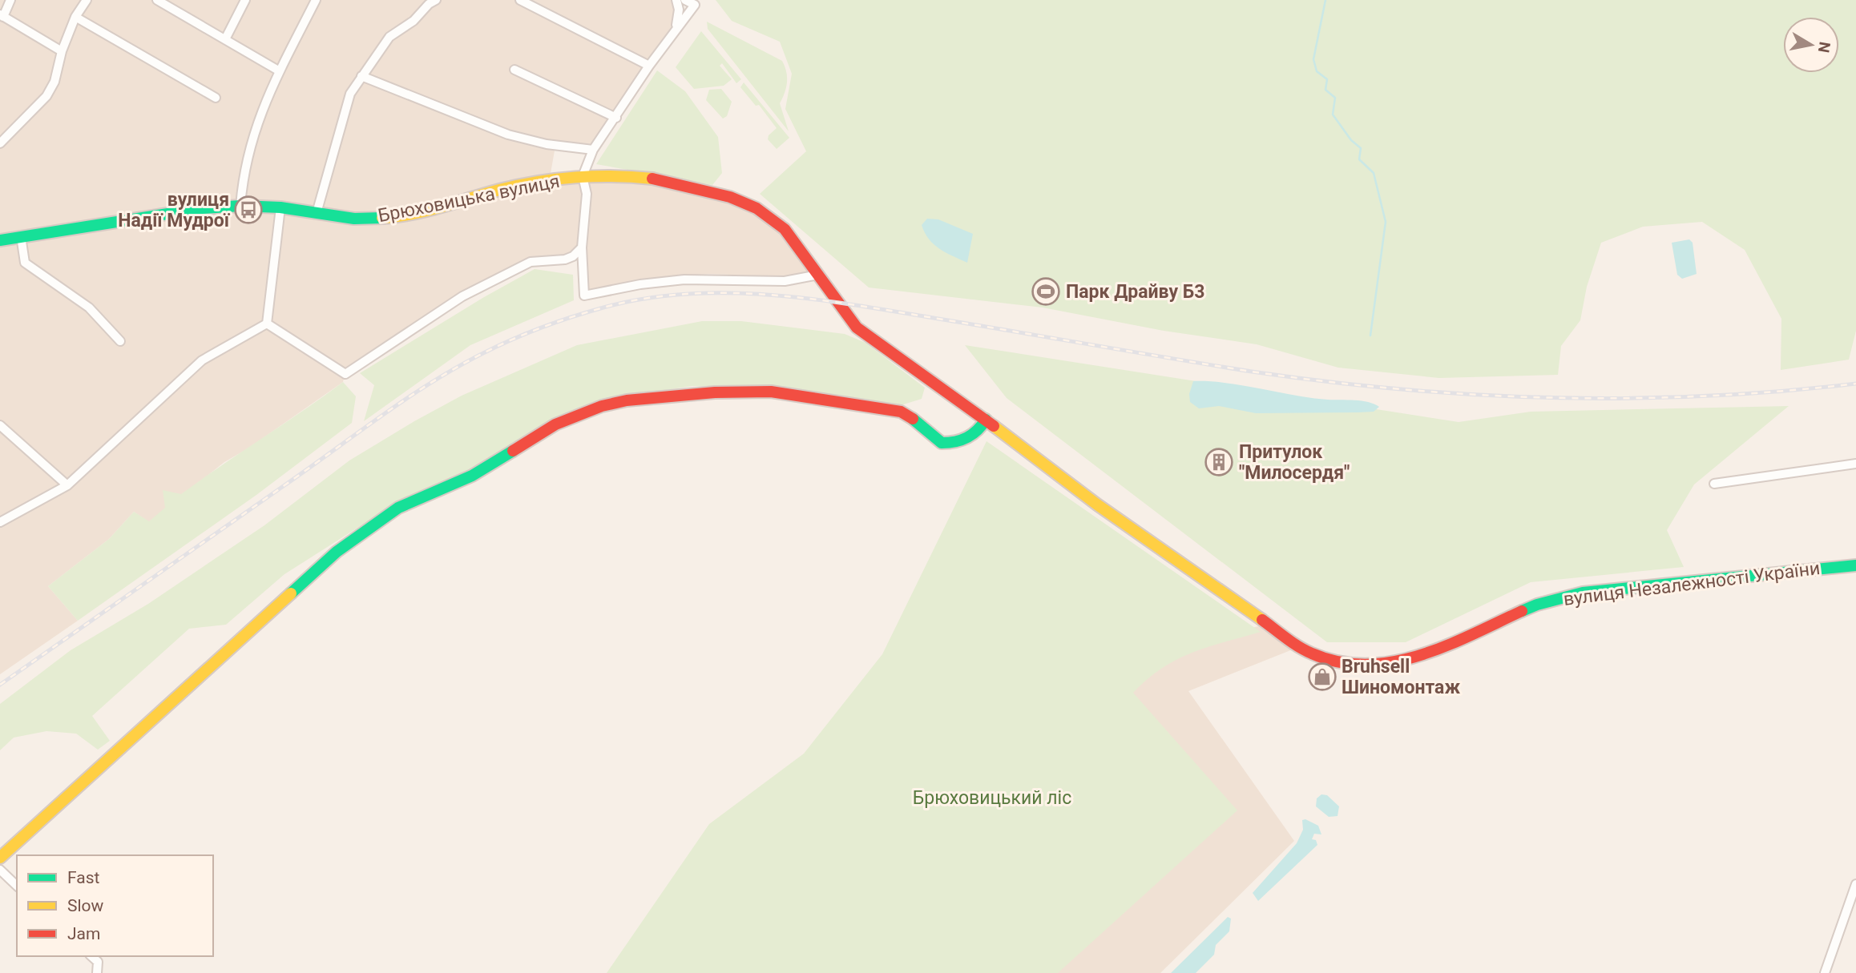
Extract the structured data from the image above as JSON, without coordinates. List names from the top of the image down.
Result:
{
  "streets": {
    "main road": ["Брюховицька вулиця", "вулиця Незалежності України"]
  },
  "crossings": [
    ["Брюховицька вулиця", "вулиця Незалежності України"]
  ],
  "parks": ["Брюховицький ліс"],
  "places": {
    "bus stop": ["вулиця Надії Мудрої"],
    "sports": ["Парк Драйву Б3"],
    "building": ["Притулок \"Милосердя\""],
    "shop": ["Bruhsell Шиномонтаж"]
  },
  "legend": ["Fast", "Slow", "Jam"],
  "north": "right"
}
